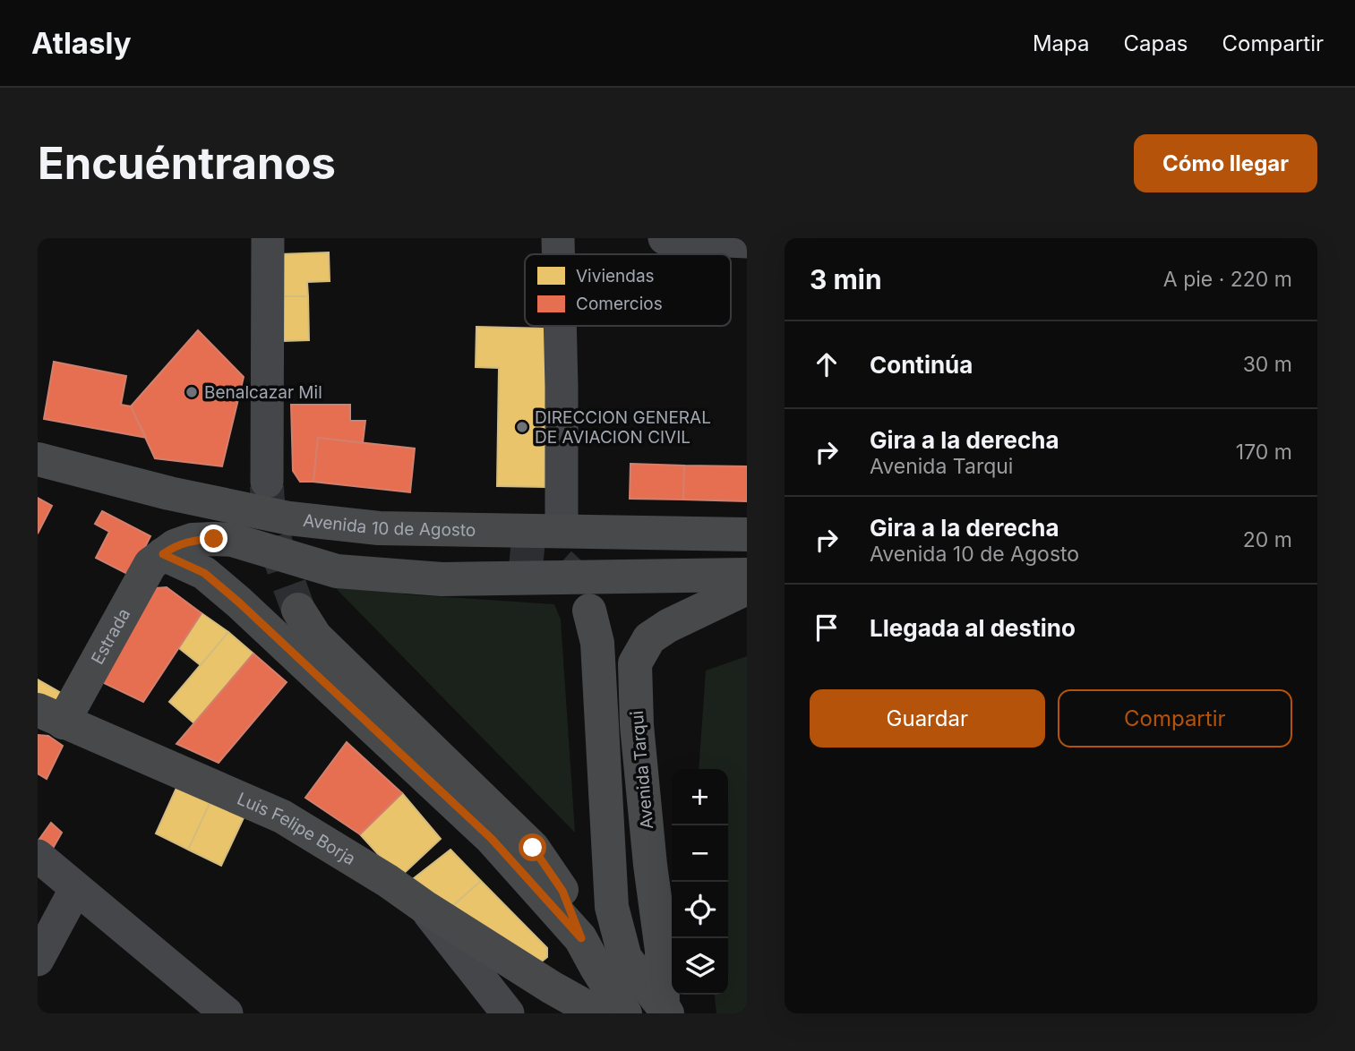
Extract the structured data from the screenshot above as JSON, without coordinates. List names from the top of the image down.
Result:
{
  "streets": {
    "main road": [
      "Avenida 10 de Agosto",
      "Estrada",
      "Avenida Tarqui",
      "Luis Felipe Borja"
    ]
  },
  "crossings": [
    ["Estrada", "Luis Felipe Borja"]
  ],
  "places": ["Benalcazar Mil", "DIRECCION GENERAL DE AVIACION CIVIL"],
  "legend": ["Viviendas", "Comercios"],
  "page": {
    "header": "Atlasly",
    "nav": ["Mapa", "Capas", "Compartir"],
    "buttons": [
      "Cómo llegar",
      ["Guardar", "Compartir"]
    ],
    "title": "Encuéntranos",
    "heading": ["3 min", "A pie · 220 m"],
    "list": [
      ["Continúa", "30 m"],
      ["Gira a la derecha", "Avenida Tarqui", "170 m"],
      ["Gira a la derecha", "Avenida 10 de Agosto", "20 m"],
      "Llegada al destino"
    ],
    "map_buttons": ["+", "−"]
  }
}
